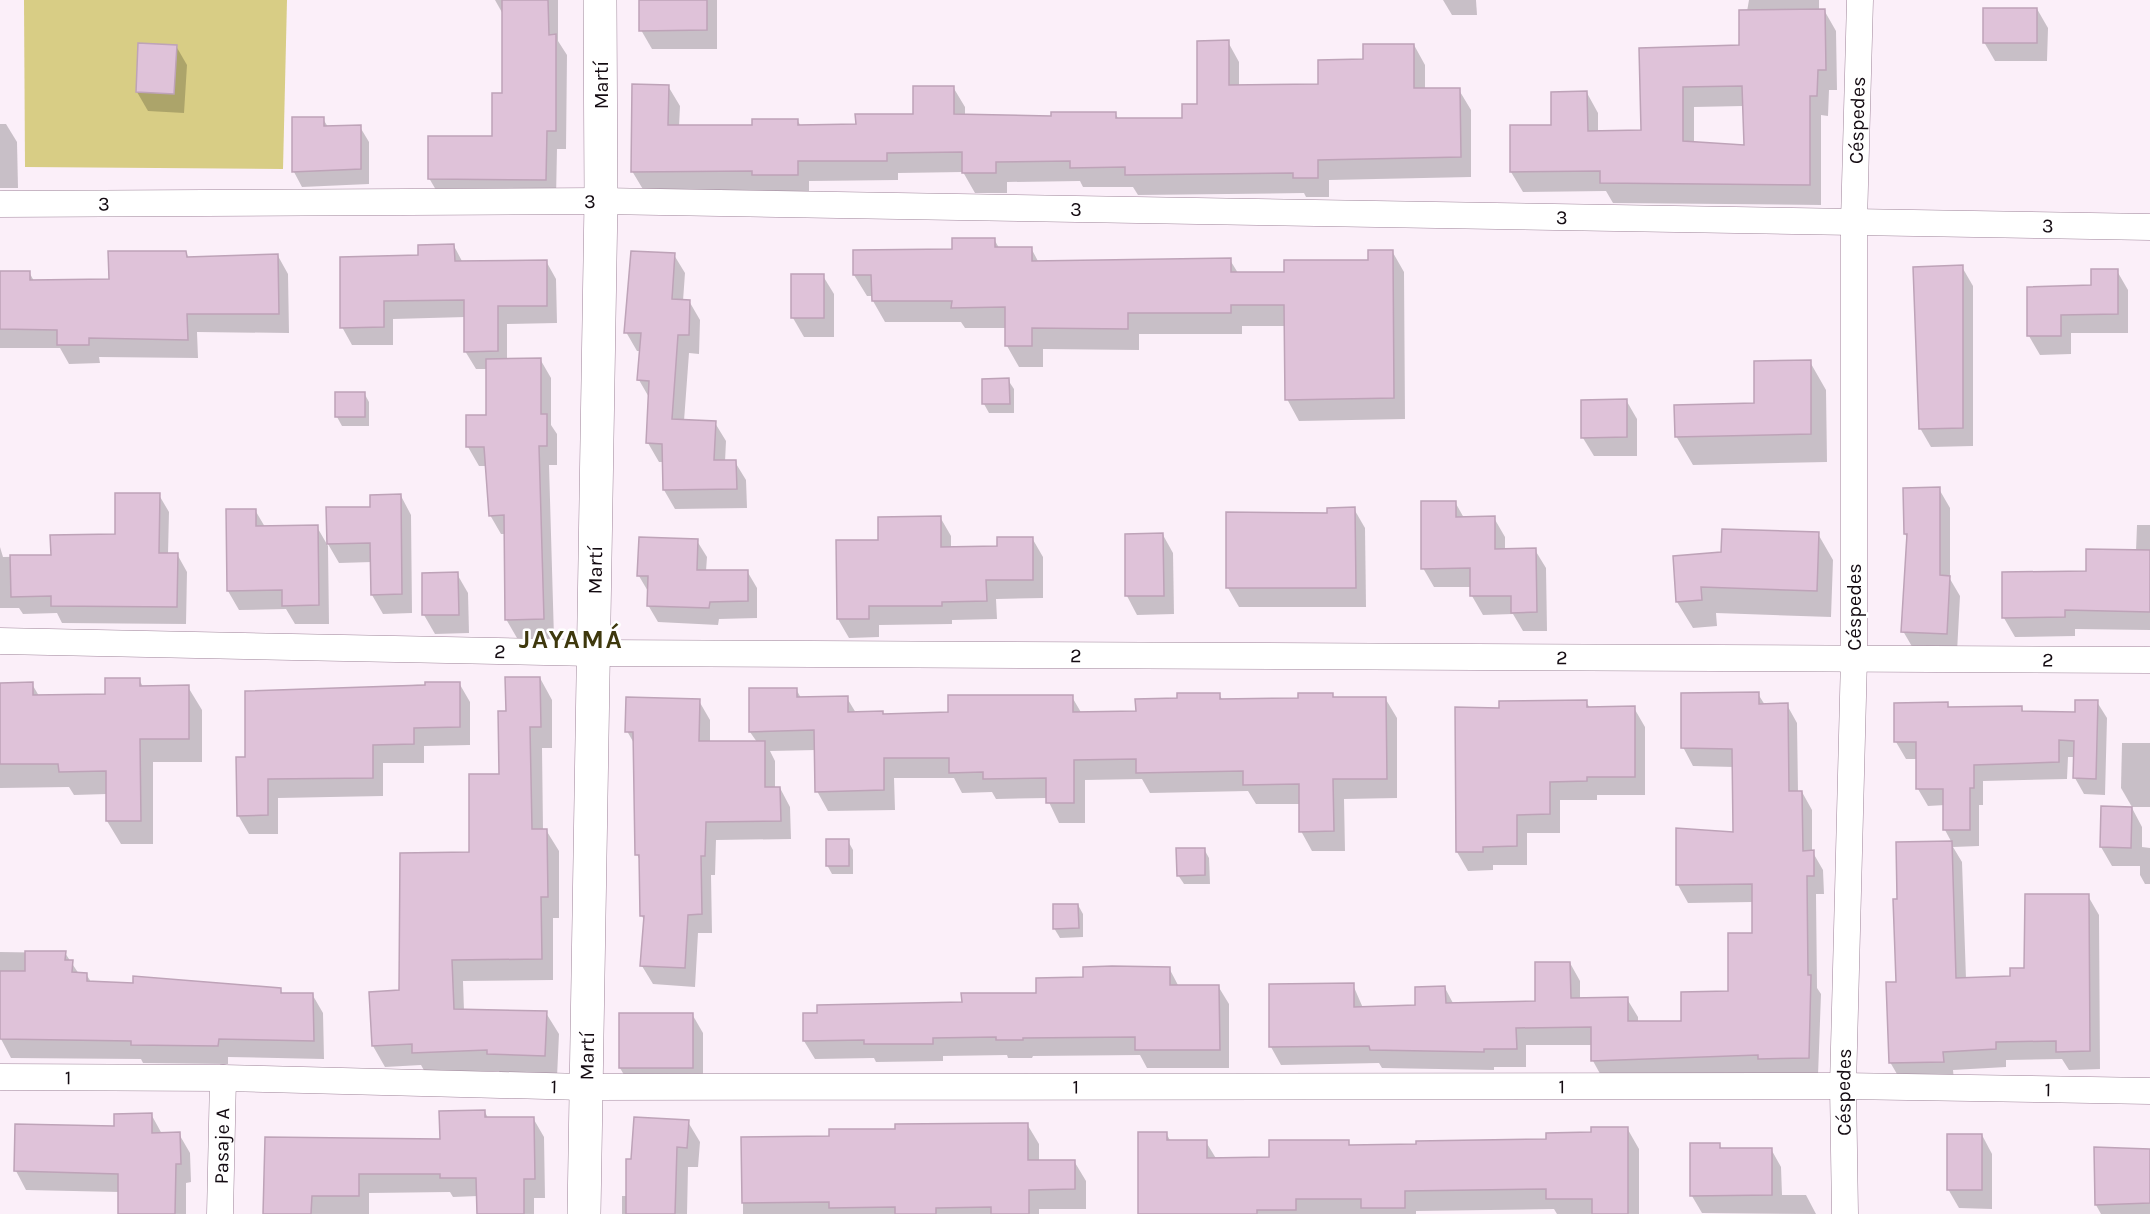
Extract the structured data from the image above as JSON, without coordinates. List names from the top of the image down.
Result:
{
  "streets": {
    "street": [
      "Martí",
      "Céspedes",
      "3",
      "2",
      "1",
      "Pasaje A"
    ]
  },
  "crossings": [
    ["Martí", "3"],
    ["Martí", "2"],
    ["Martí", "1"],
    ["Céspedes", "3"],
    ["Céspedes", "2"],
    ["Céspedes", "1"],
    ["1", "Pasaje A"]
  ],
  "districts": ["JAYAMÁ"]
}
